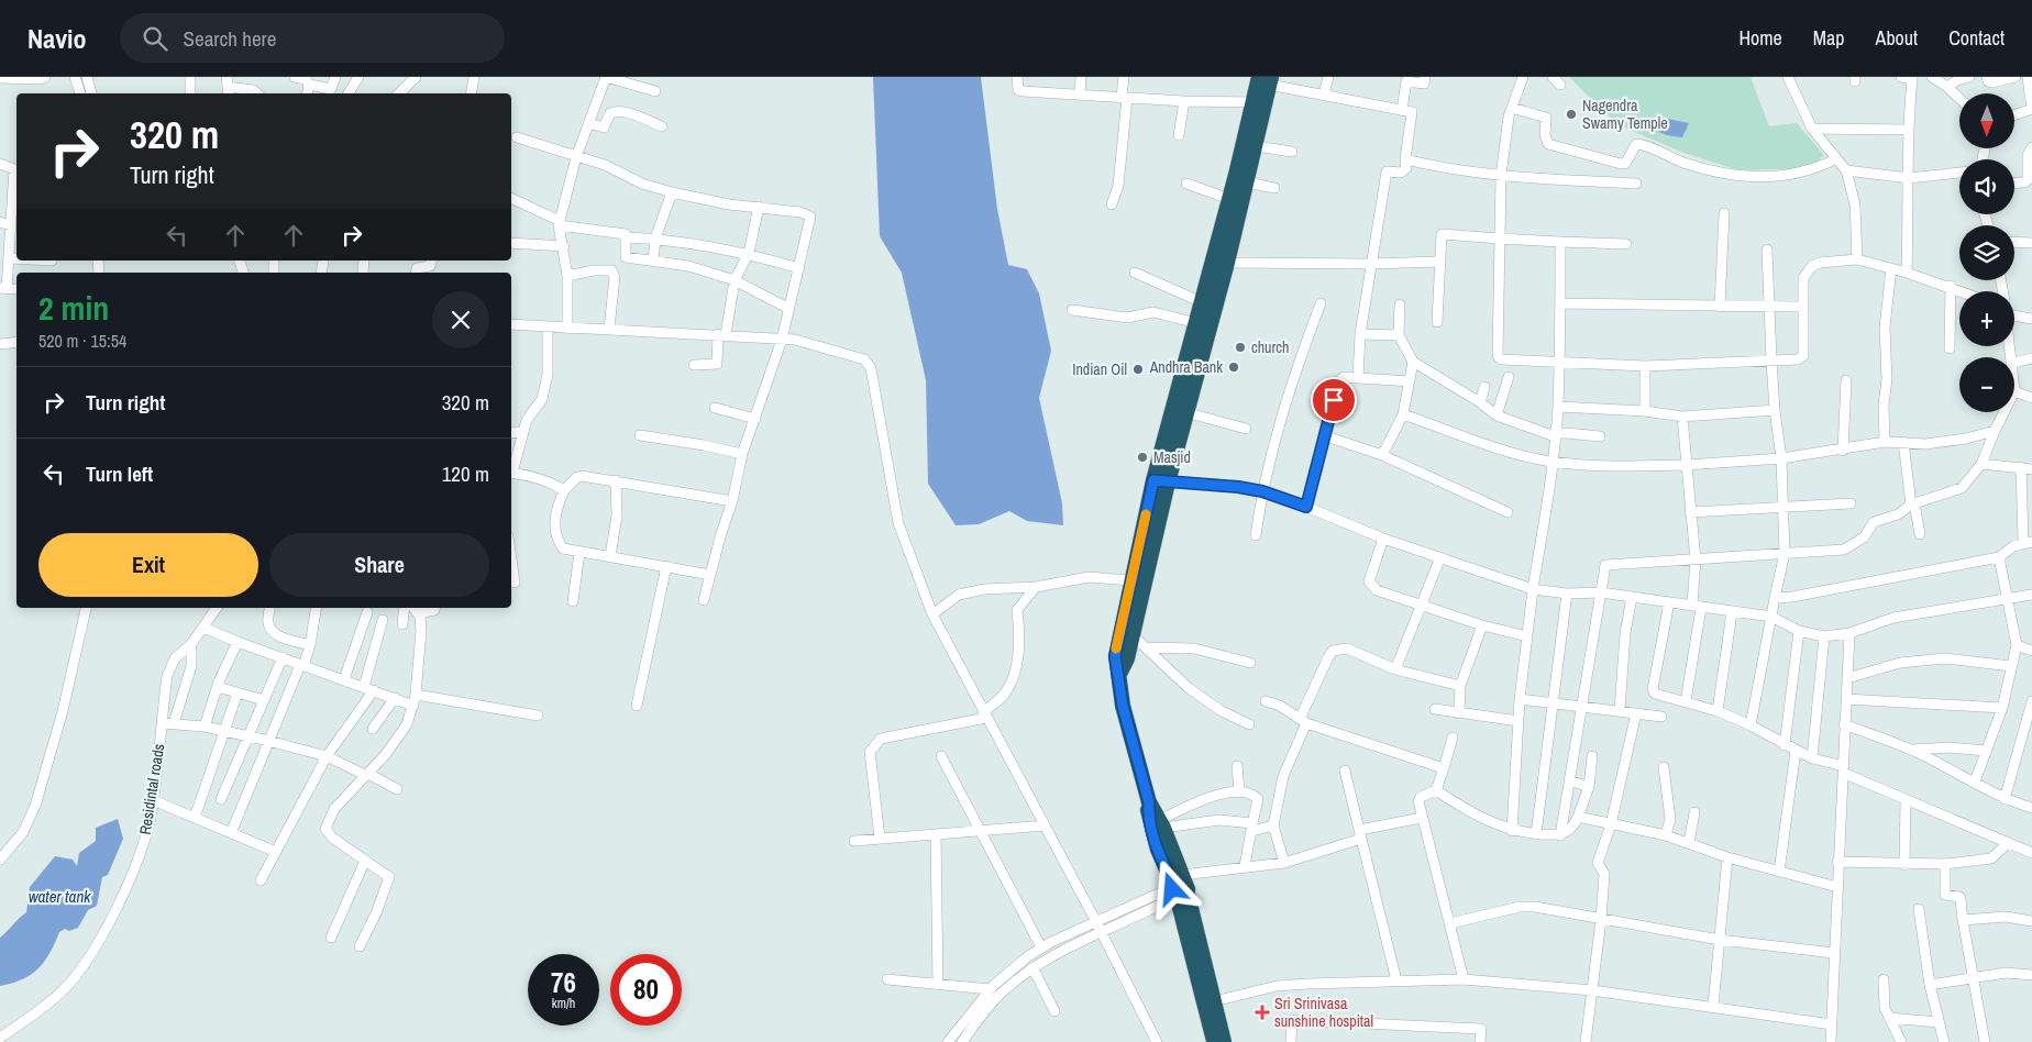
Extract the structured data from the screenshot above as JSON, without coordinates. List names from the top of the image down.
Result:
{
  "streets": {
    "street": ["Residintal roads"]
  },
  "water": ["water tank"],
  "places": {
    "other": [
      "Nagendra Swamy Temple",
      "church",
      "Andhra Bank",
      "Indian Oil",
      "Masjid"
    ],
    "health": ["Sri Srinivasa sunshine hospital"]
  },
  "north": "bottom",
  "page": {
    "header": "Navio",
    "search": "Search here",
    "nav": [
      "Home",
      "Map",
      "About",
      "Contact"
    ],
    "map_buttons": ["+", "−"],
    "turn": ["320 m", "Turn right"],
    "heading": ["2 min", "520 m · 15:54"],
    "list": [
      {
        "name": "Turn right",
        "value": "320 m"
      },
      {
        "name": "Turn left",
        "value": "120 m"
      }
    ],
    "buttons": ["Exit", "Share"],
    "speed": "76 km/h",
    "limit": "80"
  }
}
